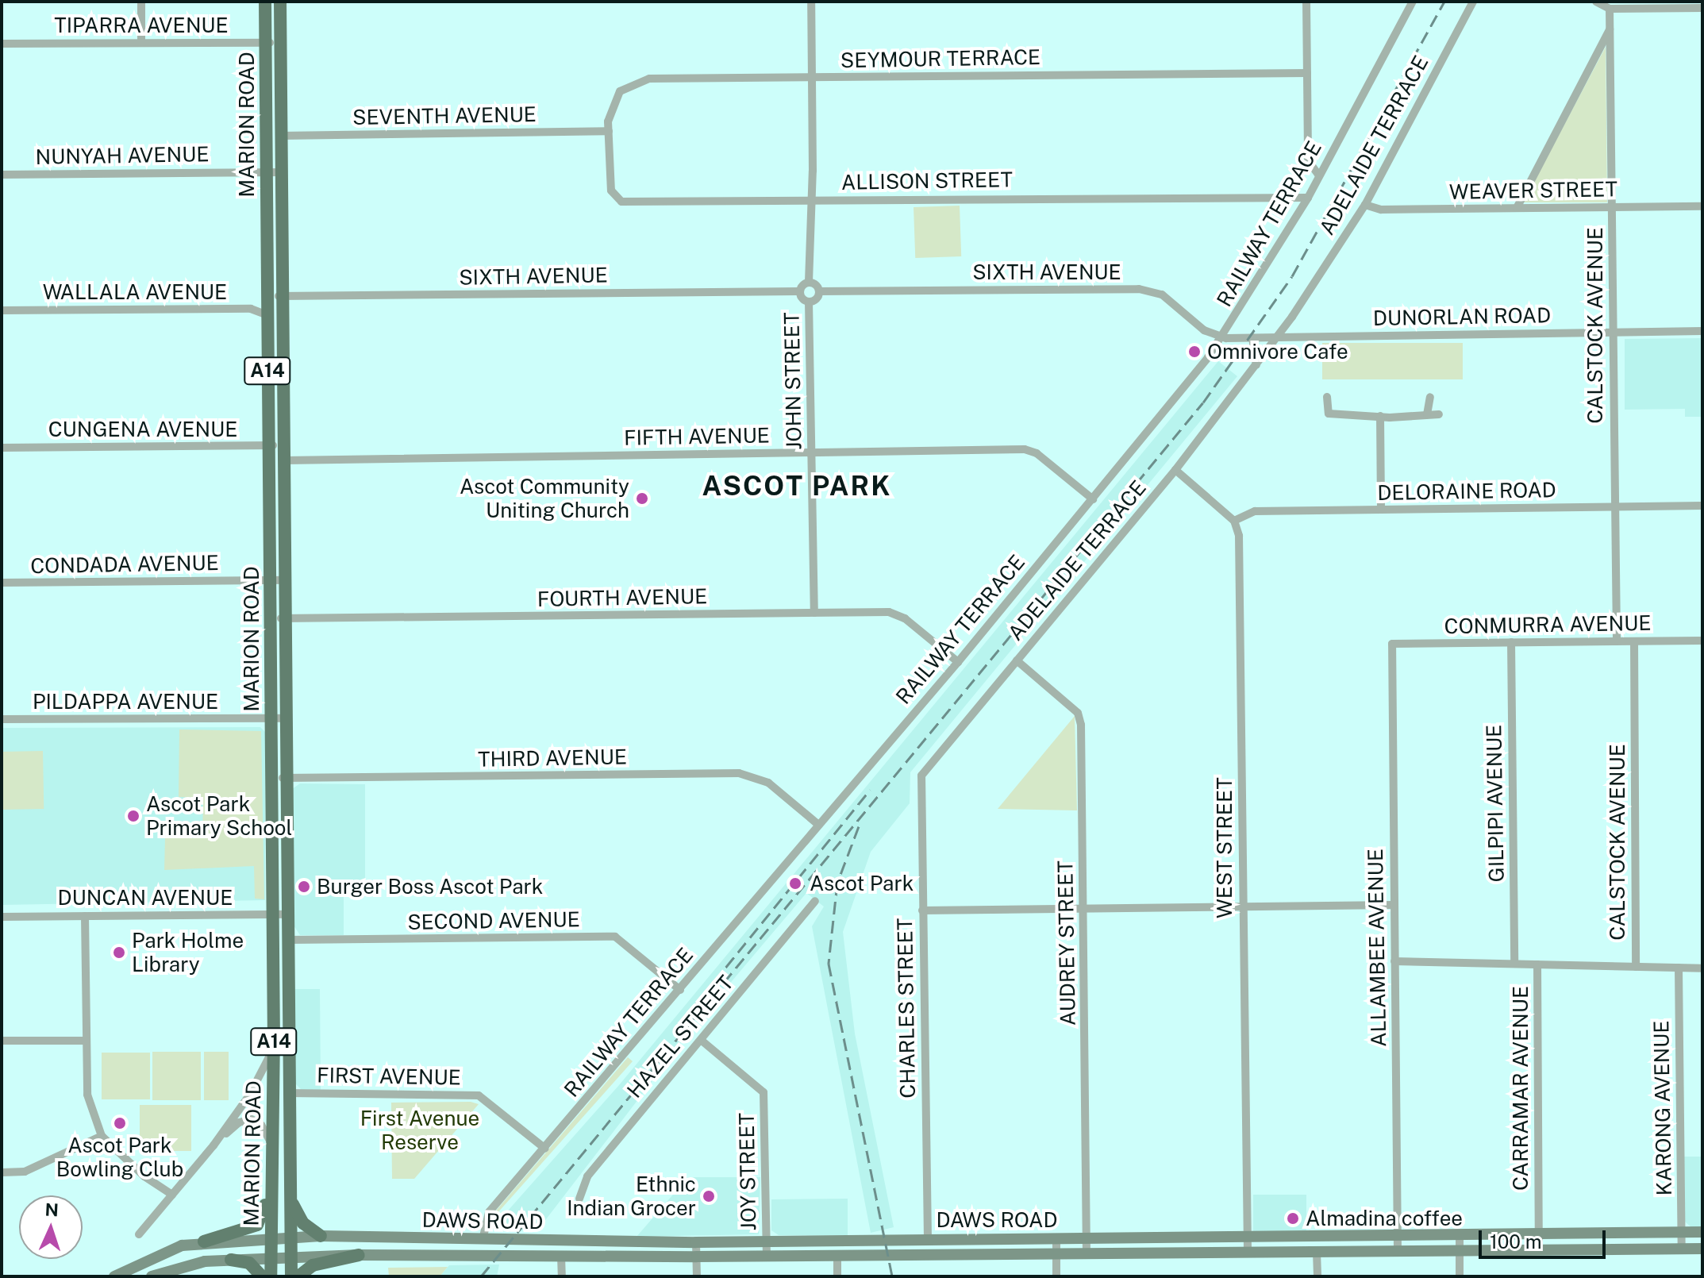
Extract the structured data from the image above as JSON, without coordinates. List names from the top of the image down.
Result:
{
  "streets": {
    "main road": ["MARION ROAD", "A14", "DAWS ROAD"],
    "street": [
      "TIPARRA AVENUE",
      "SEYMOUR TERRACE",
      "SEVENTH AVENUE",
      "ADELAIDE TERRACE",
      "NUNYAH AVENUE",
      "ALLISON STREET",
      "WEAVER STREET",
      "RAILWAY TERRACE",
      "SIXTH AVENUE",
      "WALLALA AVENUE",
      "DUNORLAN ROAD",
      "CALSTOCK AVENUE",
      "JOHN STREET",
      "CUNGENA AVENUE",
      "FIFTH AVENUE",
      "DELORAINE ROAD",
      "CONDADA AVENUE",
      "FOURTH AVENUE",
      "CONMURRA AVENUE",
      "PILDAPPA AVENUE",
      "THIRD AVENUE",
      "GILPIPI AVENUE",
      "WEST STREET",
      "DUNCAN AVENUE",
      "SECOND AVENUE",
      "AUDREY STREET",
      "ALLAMBEE AVENUE",
      "CHARLES STREET",
      "HAZEL STREET",
      "FIRST AVENUE",
      "CARRAMAR AVENUE",
      "KARONG AVENUE",
      "JOY STREET"
    ]
  },
  "crossings": [
    ["TIPARRA AVENUE", "MARION ROAD"],
    ["SEYMOUR TERRACE", "SEVENTH AVENUE"],
    ["SEYMOUR TERRACE", "ALLISON STREET"],
    ["SEYMOUR TERRACE", "JOHN STREET"],
    ["SEVENTH AVENUE", "MARION ROAD"],
    ["SEVENTH AVENUE", "ALLISON STREET"],
    ["MARION ROAD", "NUNYAH AVENUE"],
    ["MARION ROAD", "SIXTH AVENUE"],
    ["MARION ROAD", "WALLALA AVENUE"],
    ["MARION ROAD", "CUNGENA AVENUE"],
    ["MARION ROAD", "FIFTH AVENUE"],
    ["MARION ROAD", "CONDADA AVENUE"],
    ["MARION ROAD", "FOURTH AVENUE"],
    ["MARION ROAD", "PILDAPPA AVENUE"],
    ["MARION ROAD", "THIRD AVENUE"],
    ["MARION ROAD", "DUNCAN AVENUE"],
    ["MARION ROAD", "SECOND AVENUE"],
    ["MARION ROAD", "FIRST AVENUE"],
    ["MARION ROAD", "DAWS ROAD"],
    ["ADELAIDE TERRACE", "WEAVER STREET"],
    ["ADELAIDE TERRACE", "DUNORLAN ROAD"],
    ["ADELAIDE TERRACE", "AUDREY STREET"],
    ["ADELAIDE TERRACE", "CHARLES STREET"],
    ["ALLISON STREET", "RAILWAY TERRACE"],
    ["ALLISON STREET", "JOHN STREET"],
    ["WEAVER STREET", "CALSTOCK AVENUE"],
    ["RAILWAY TERRACE", "SIXTH AVENUE"],
    ["RAILWAY TERRACE", "DUNORLAN ROAD"],
    ["RAILWAY TERRACE", "FIFTH AVENUE"],
    ["RAILWAY TERRACE", "FOURTH AVENUE"],
    ["RAILWAY TERRACE", "THIRD AVENUE"],
    ["RAILWAY TERRACE", "SECOND AVENUE"],
    ["RAILWAY TERRACE", "FIRST AVENUE"],
    ["RAILWAY TERRACE", "DAWS ROAD"],
    ["SIXTH AVENUE", "DUNORLAN ROAD"],
    ["DUNORLAN ROAD", "CALSTOCK AVENUE"],
    ["CALSTOCK AVENUE", "DELORAINE ROAD"],
    ["CALSTOCK AVENUE", "CONMURRA AVENUE"],
    ["JOHN STREET", "FIFTH AVENUE"],
    ["JOHN STREET", "FOURTH AVENUE"],
    ["DELORAINE ROAD", "WEST STREET"],
    ["CONMURRA AVENUE", "GILPIPI AVENUE"],
    ["CONMURRA AVENUE", "ALLAMBEE AVENUE"],
    ["WEST STREET", "DAWS ROAD"],
    ["AUDREY STREET", "DAWS ROAD"],
    ["ALLAMBEE AVENUE", "DAWS ROAD"],
    ["CHARLES STREET", "DAWS ROAD"],
    ["HAZEL STREET", "JOY STREET"],
    ["CARRAMAR AVENUE", "DAWS ROAD"],
    ["KARONG AVENUE", "DAWS ROAD"],
    ["JOY STREET", "DAWS ROAD"]
  ],
  "districts": ["ASCOT PARK"],
  "parks": ["First Avenue Reserve"],
  "places": [
    "Omnivore Cafe",
    "Ascot Community Uniting Church",
    "Ascot Park Primary School",
    "Ascot Park",
    "Burger Boss Ascot Park",
    "Park Holme Library",
    "Ascot Park Bowling Club",
    "Ethnic Indian Grocer",
    "Almadina coffee"
  ],
  "scale_bar": "100 m",
  "north": "top"
}
